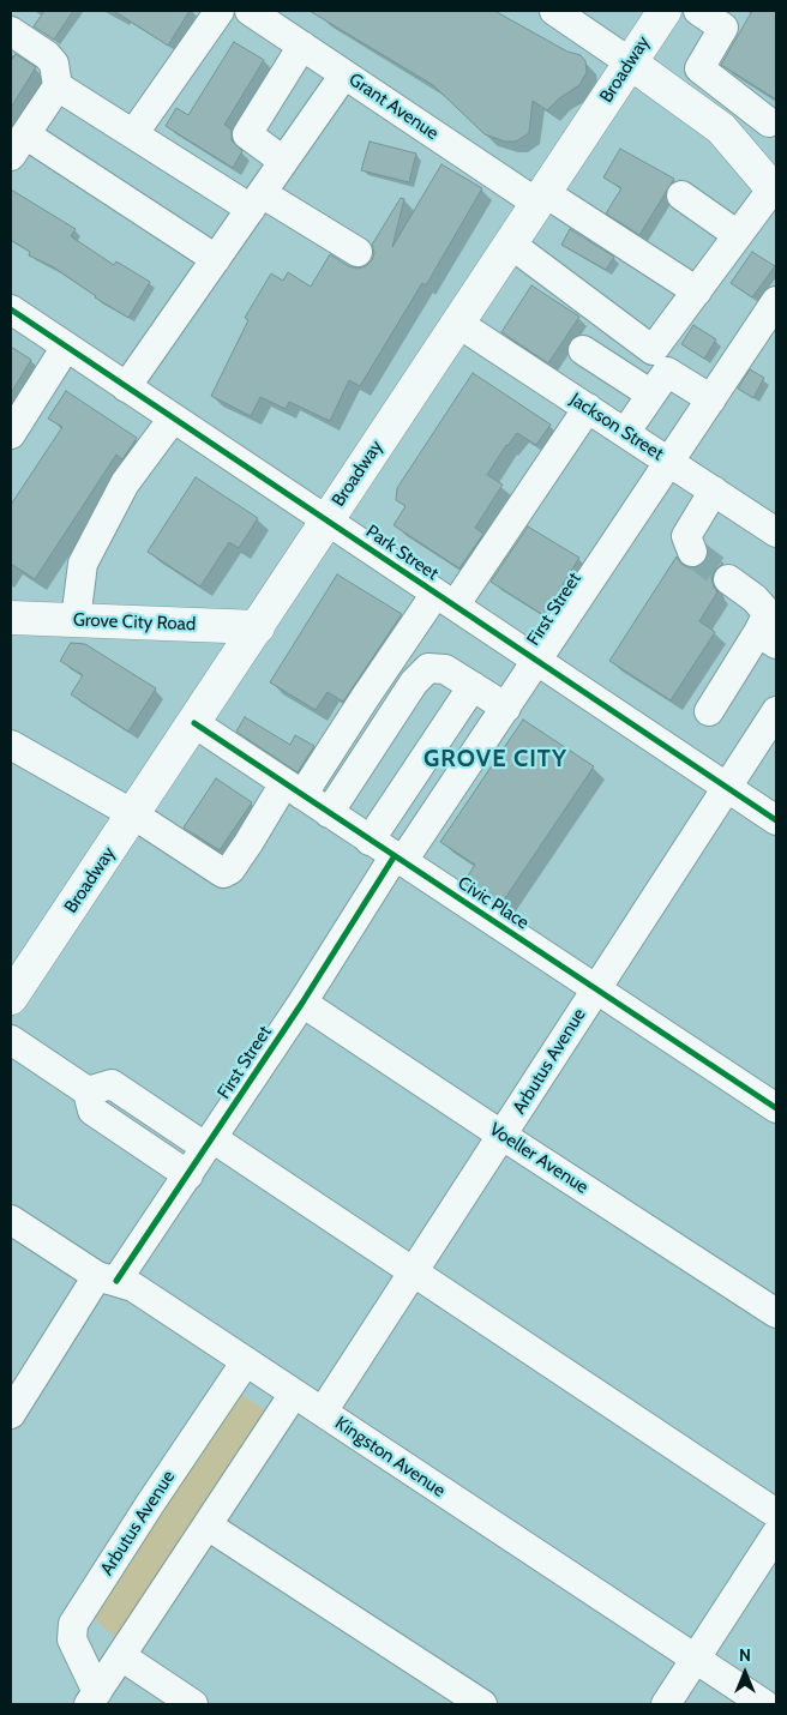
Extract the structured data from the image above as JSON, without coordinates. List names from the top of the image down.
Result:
{
  "streets": {
    "main road": ["Broadway", "Grove City Road"],
    "street": [
      "Grant Avenue",
      "Jackson Street",
      "Park Street",
      "First Street",
      "Civic Place",
      "Arbutus Avenue",
      "Voeller Avenue",
      "Kingston Avenue"
    ]
  },
  "crossings": [
    ["Broadway", "Grant Avenue"],
    ["Broadway", "Jackson Street"],
    ["Broadway", "Park Street"],
    ["Broadway", "Grove City Road"],
    ["Broadway", "Civic Place"],
    ["Jackson Street", "First Street"],
    ["Park Street", "First Street"],
    ["Park Street", "Arbutus Avenue"],
    ["First Street", "Civic Place"],
    ["First Street", "Voeller Avenue"],
    ["First Street", "Kingston Avenue"],
    ["Civic Place", "Arbutus Avenue"],
    ["Arbutus Avenue", "Voeller Avenue"],
    ["Arbutus Avenue", "Kingston Avenue"]
  ],
  "districts": ["GROVE CITY"],
  "north": "top"
}
